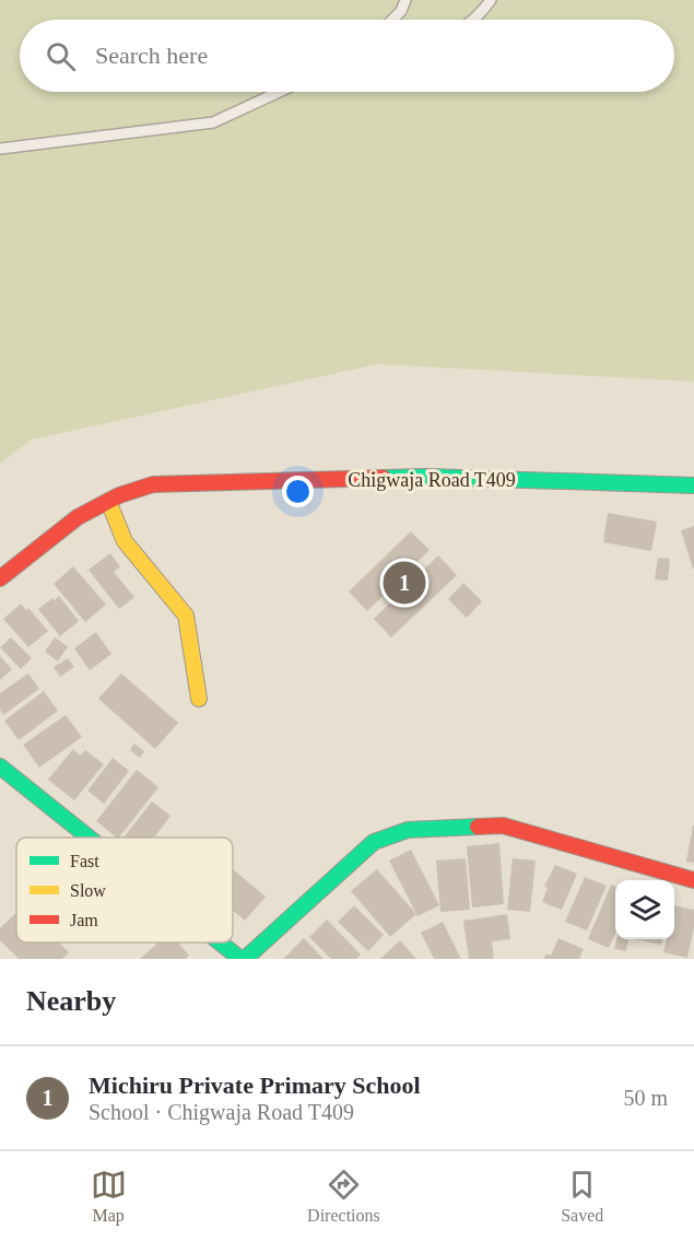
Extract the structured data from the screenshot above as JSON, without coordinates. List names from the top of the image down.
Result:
{
  "streets": {
    "street": ["Chigwaja Road T409"]
  },
  "legend": ["Fast", "Slow", "Jam"],
  "page": {
    "search": "Search here",
    "pins": "1",
    "heading": "Nearby",
    "list": [
      {
        "mark": "1",
        "name": "Michiru Private Primary School",
        "note": "School · Chigwaja Road T409",
        "value": "50 m"
      }
    ],
    "nav": ["Map", "Directions", "Saved"]
  }
}
